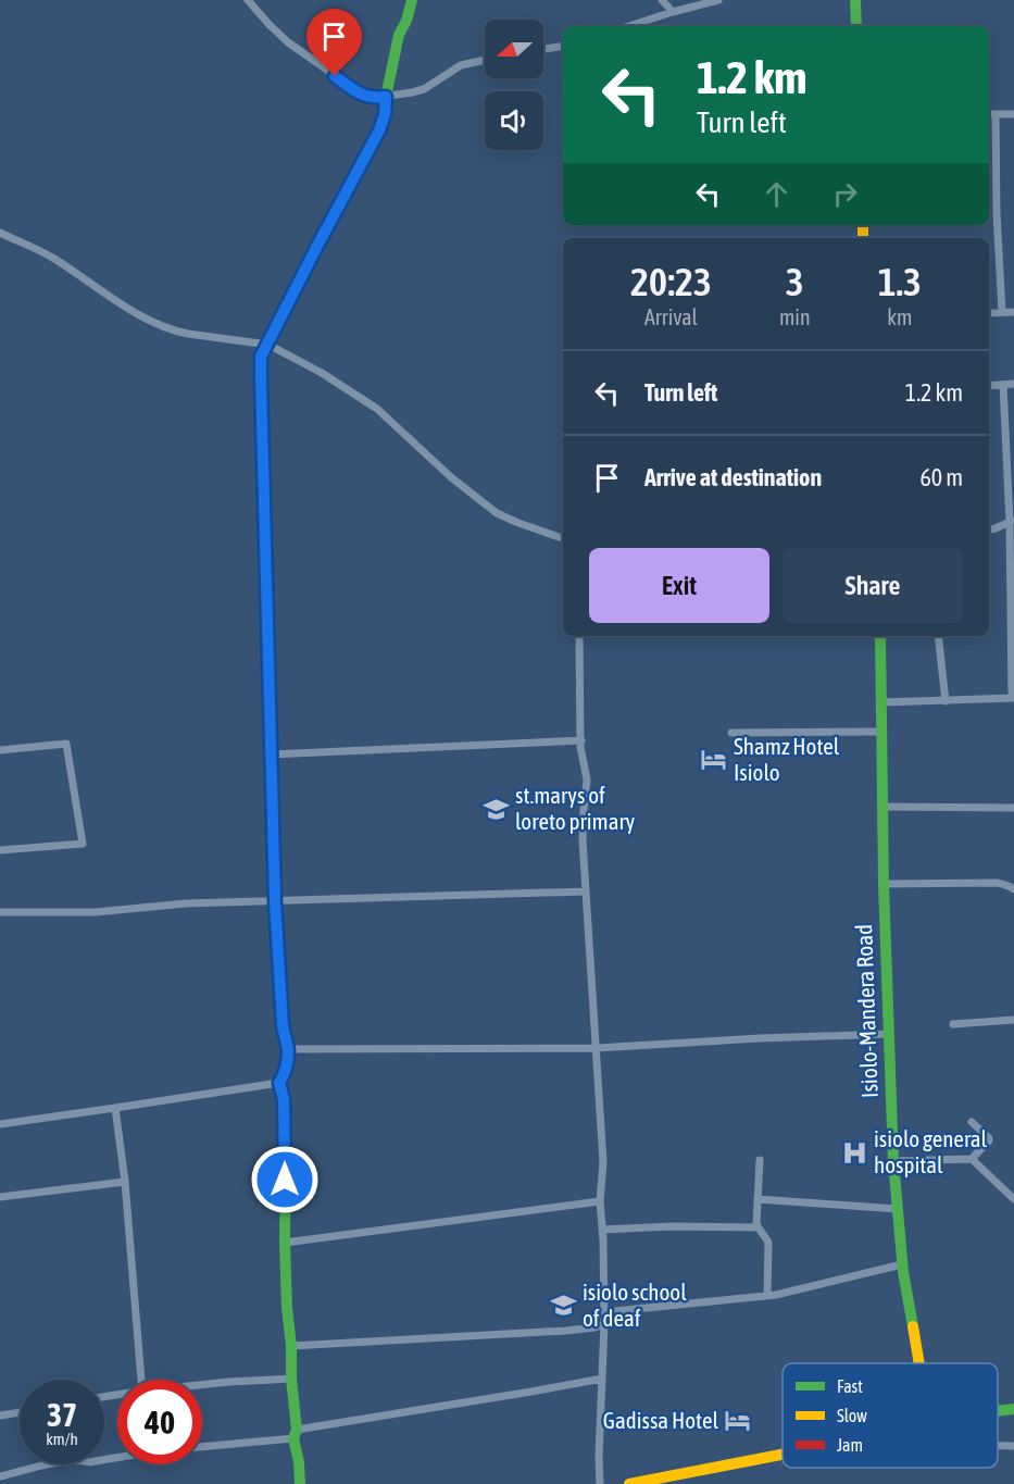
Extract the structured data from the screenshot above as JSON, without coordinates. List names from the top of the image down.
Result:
{
  "streets": {
    "main road": ["Isiolo-Mandera Road"]
  },
  "places": {
    "hotel": ["Shamz Hotel Isiolo", "Gadissa Hotel"],
    "school or university": ["st.marys of loreto primary", "isiolo school of deaf"],
    "hospital": ["isiolo general hospital"]
  },
  "legend": ["Fast", "Slow", "Jam"],
  "north": "left",
  "page": {
    "turn": ["1.2 km", "Turn left"],
    "eta": [
      "20:23",
      "Arrival",
      "3",
      "min",
      "1.3",
      "km"
    ],
    "list": [
      {
        "name": "Turn left",
        "value": "1.2 km"
      },
      {
        "name": "Arrive at destination",
        "value": "60 m"
      }
    ],
    "buttons": ["Exit", "Share"],
    "speed": "37 km/h",
    "limit": "40"
  }
}
